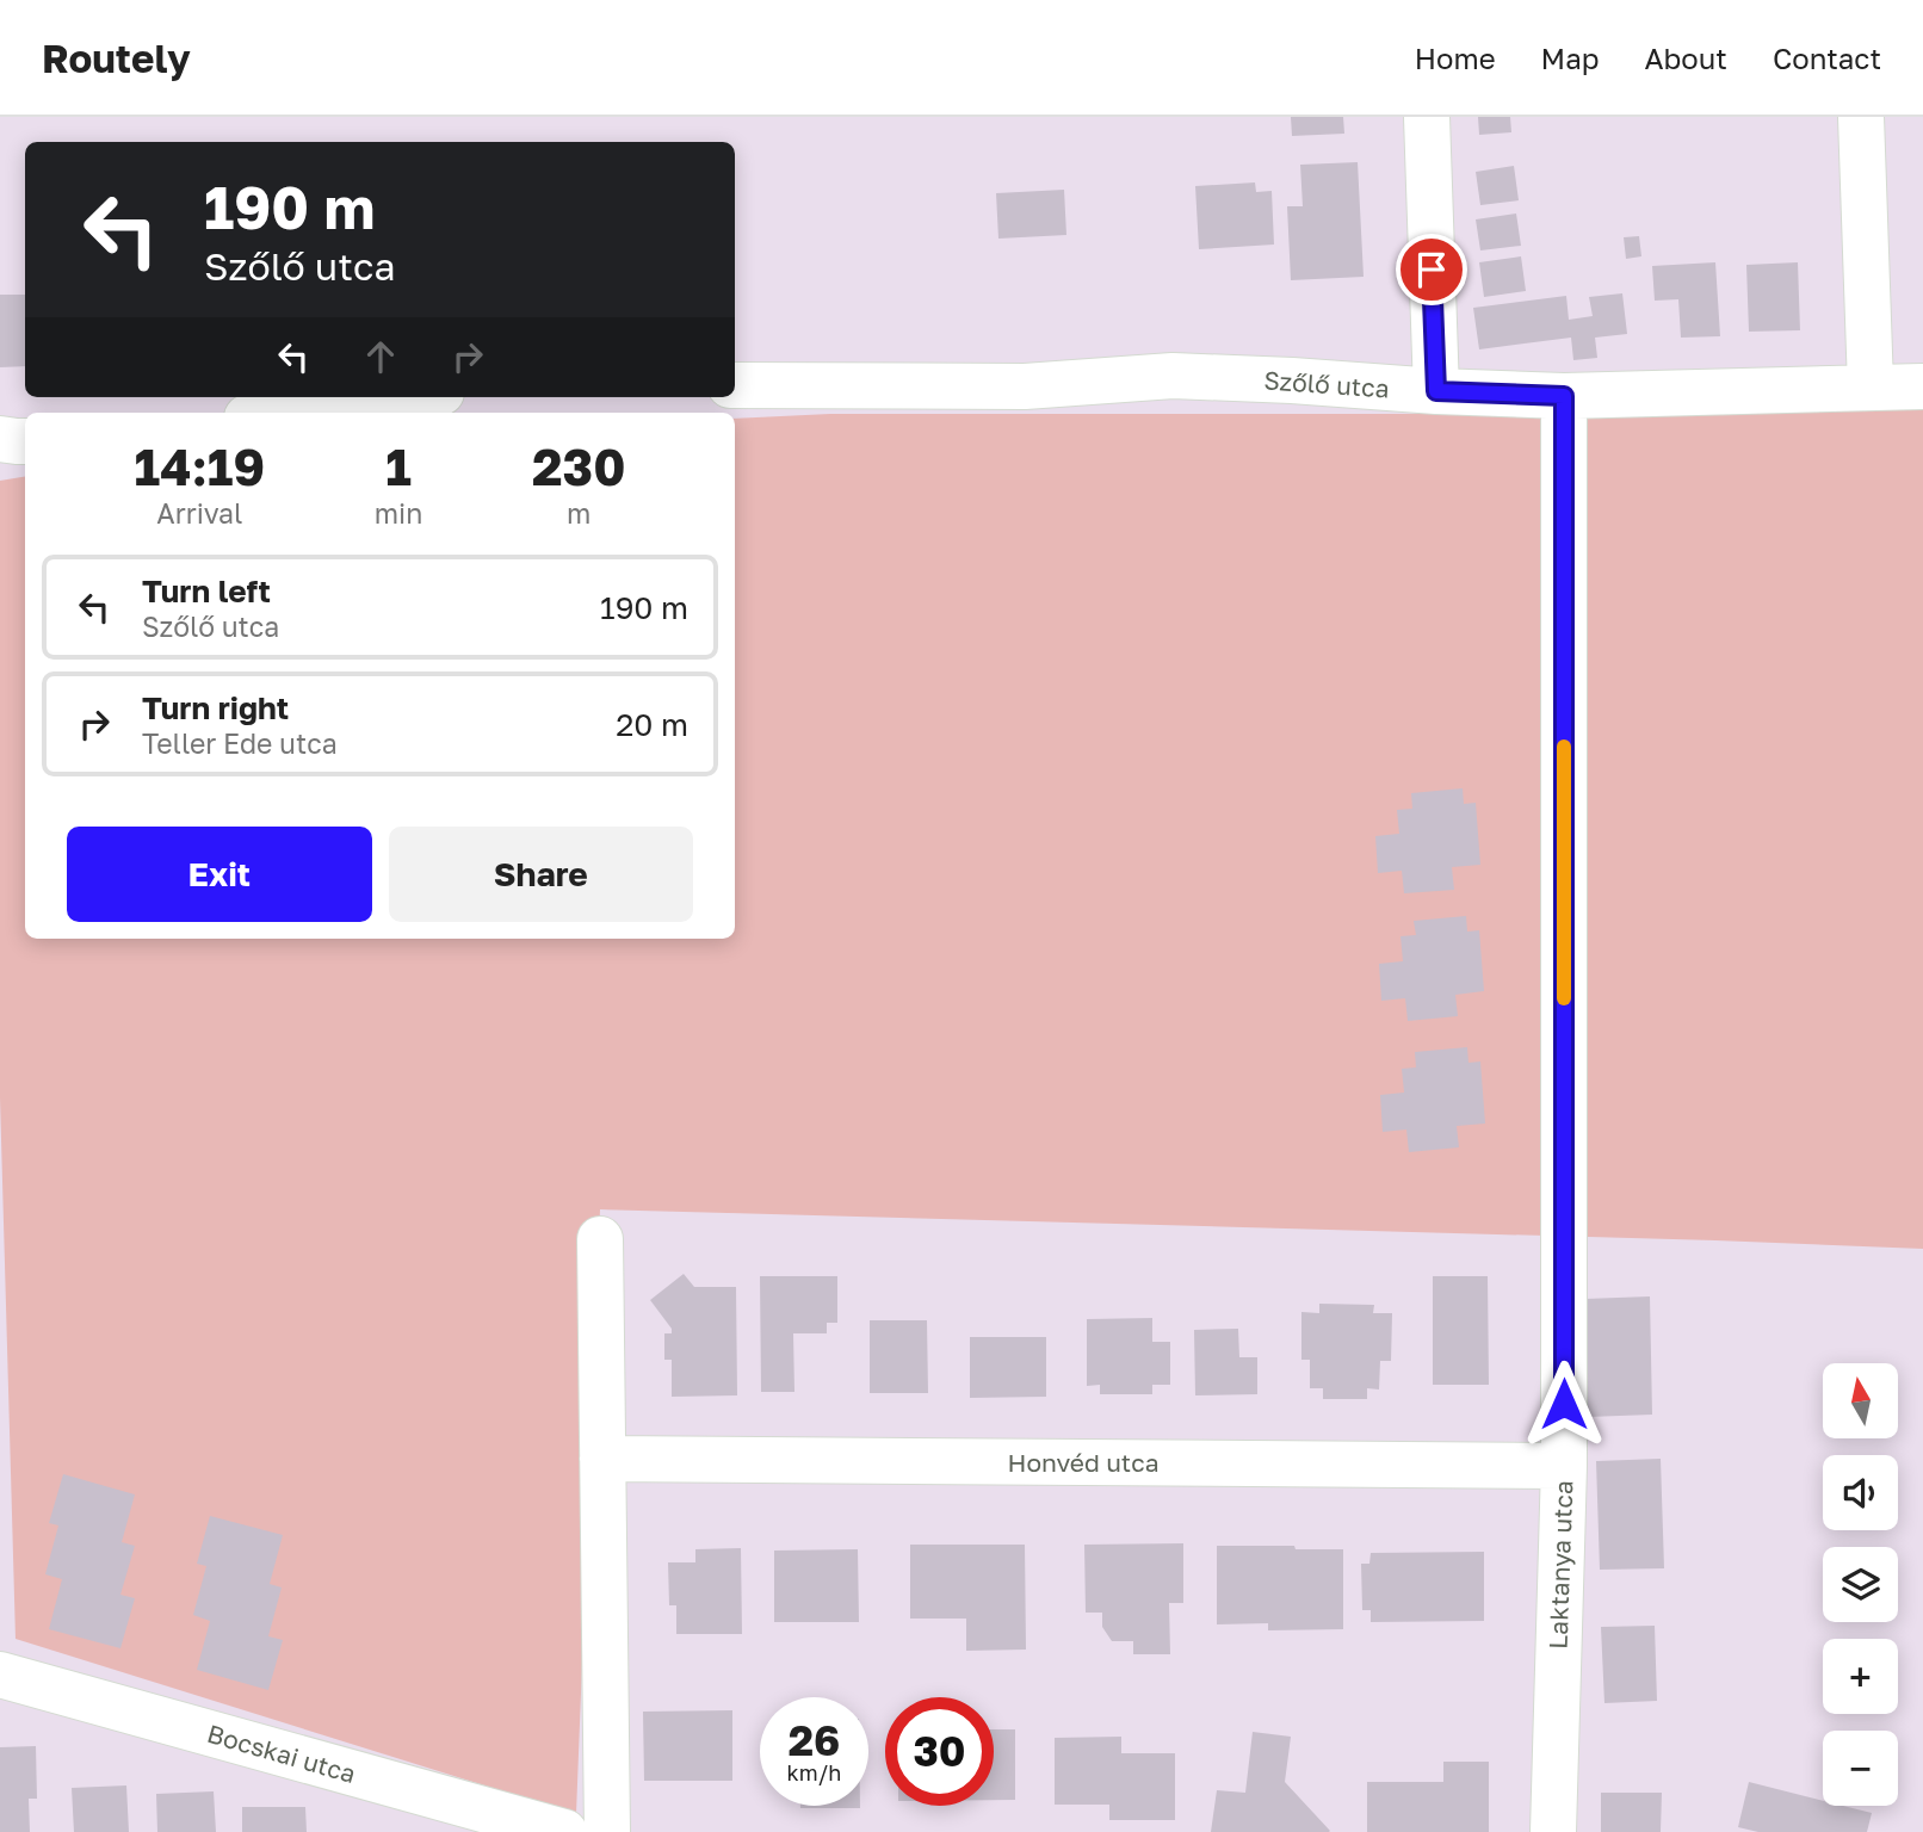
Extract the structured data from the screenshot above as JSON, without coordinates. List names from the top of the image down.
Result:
{
  "streets": {
    "street": [
      "Szőlő utca",
      "Honvéd utca",
      "Laktanya utca",
      "Bocskai utca"
    ]
  },
  "crossings": [
    ["Szőlő utca", "Laktanya utca"],
    ["Honvéd utca", "Laktanya utca"]
  ],
  "north": "top",
  "page": {
    "header": "Routely",
    "nav": [
      "Home",
      "Map",
      "About",
      "Contact"
    ],
    "turn": ["190 m", "Szőlő utca"],
    "eta": [
      "14:19",
      "Arrival",
      "1",
      "min",
      "230",
      "m"
    ],
    "list": [
      {
        "name": "Turn left",
        "note": "Szőlő utca",
        "value": "190 m"
      },
      {
        "name": "Turn right",
        "note": "Teller Ede utca",
        "value": "20 m"
      }
    ],
    "buttons": ["Exit", "Share"],
    "map_buttons": ["+", "−"],
    "speed": "26 km/h",
    "limit": "30"
  }
}
